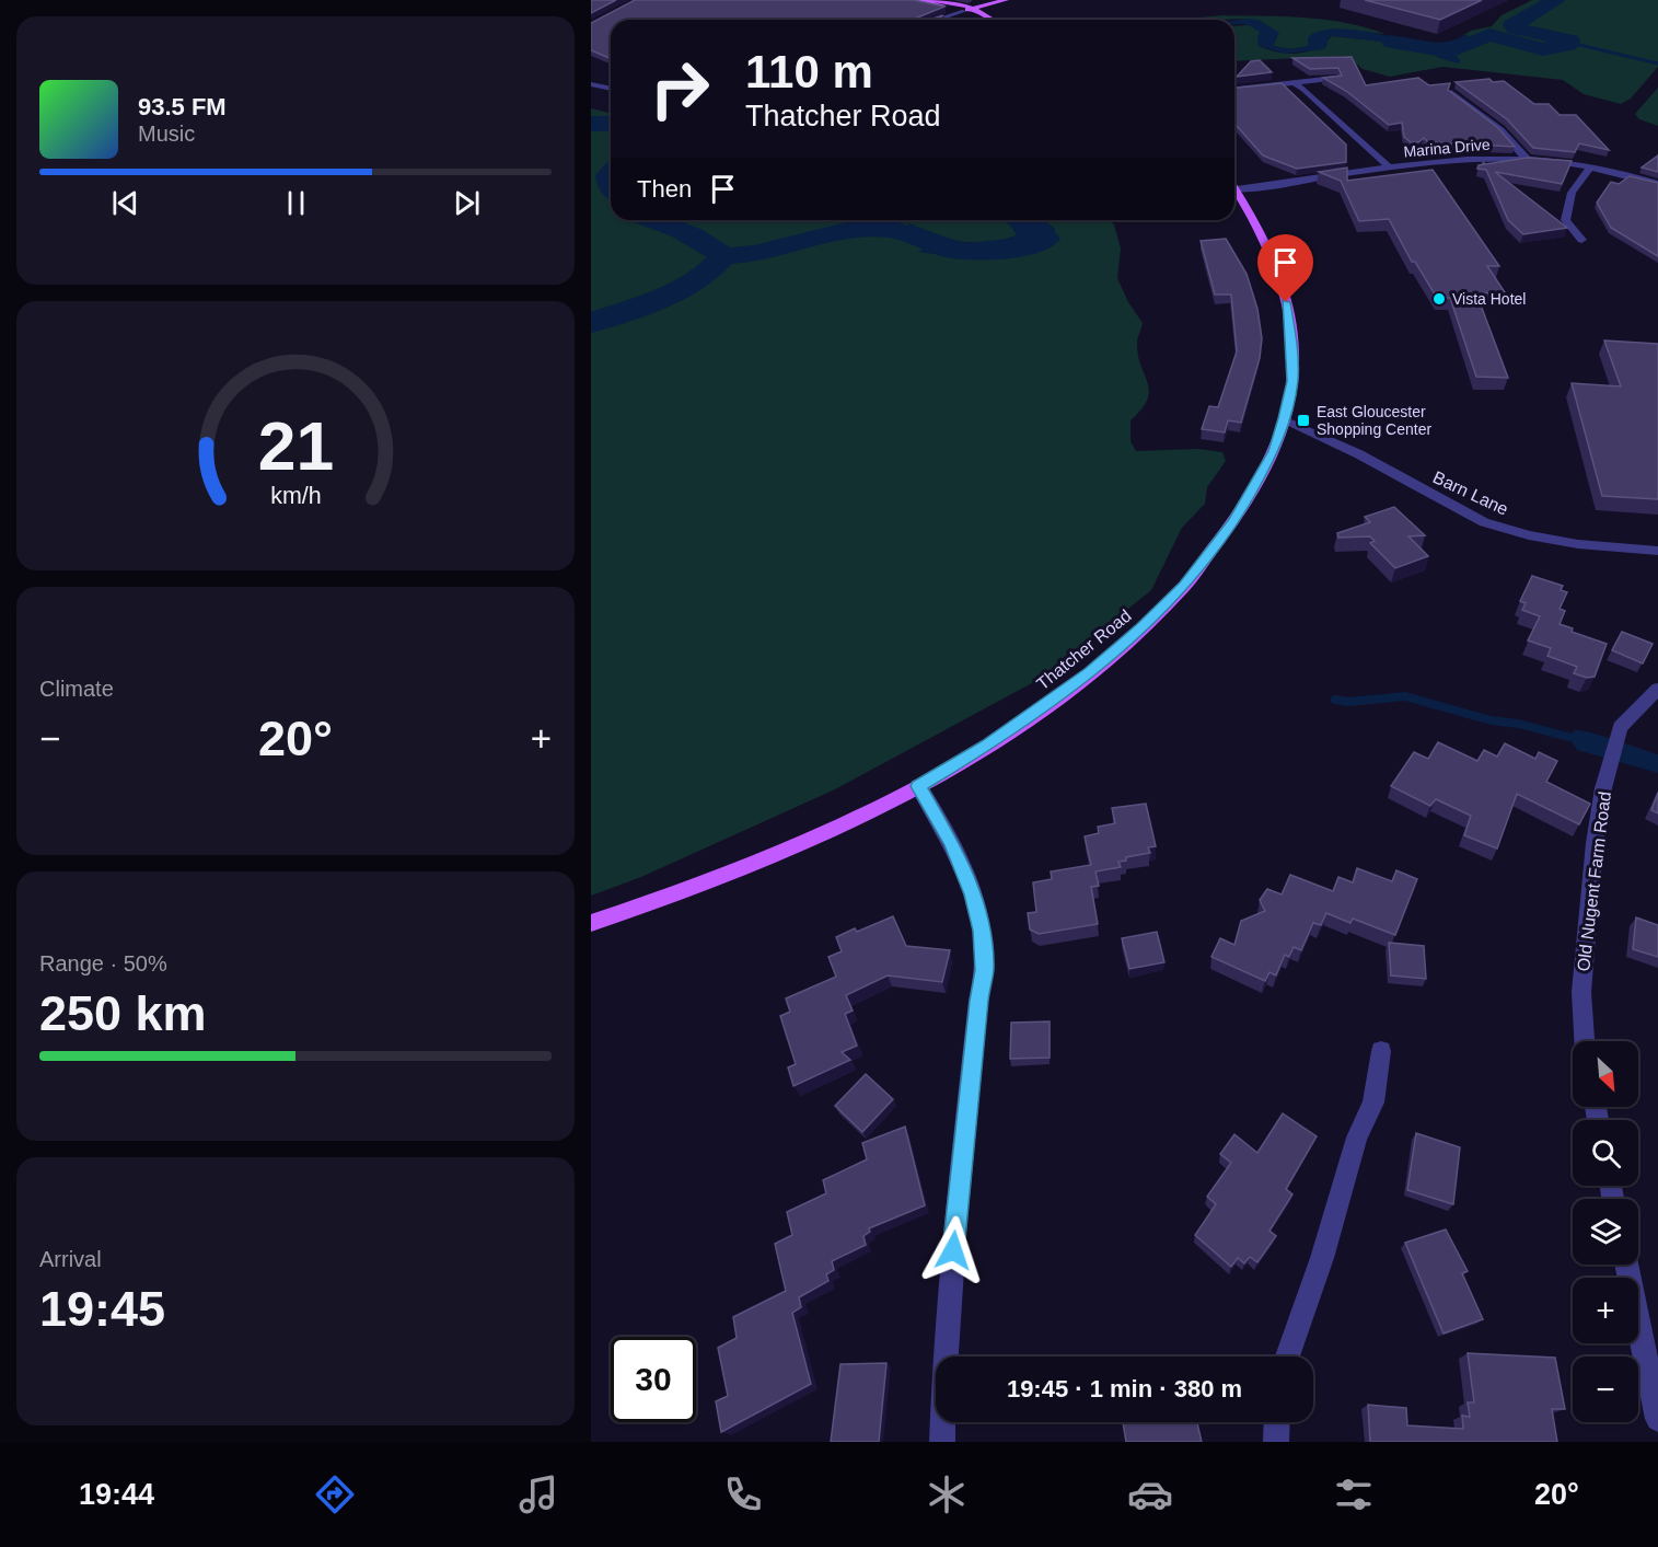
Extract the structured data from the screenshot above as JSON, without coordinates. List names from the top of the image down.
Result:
{
  "streets": {
    "main road": ["Thatcher Road"],
    "street": ["Marina Drive", "Barn Lane", "Old Nugent Farm Road"]
  },
  "crossings": [
    ["Barn Lane", "Thatcher Road"]
  ],
  "places": {
    "other": ["Vista Hotel"],
    "transit": ["East Gloucester Shopping Center"]
  },
  "north": "bottom right",
  "page": {
    "turn": ["110 m", "Thatcher Road"],
    "song": ["93.5 FM", "Music"],
    "then": "Then",
    "tile": [
      "Climate",
      ["Range · 50%", "250 km"],
      ["Arrival", "19:45"]
    ],
    "heat": ["−", "20°", "+"],
    "map_buttons": ["+", "−"],
    "limit": "30",
    "trip": "19:45 · 1 min · 380 m",
    "tabs": ["19:44", "20°"],
    "gauge": ["21", "km/h"]
  }
}
